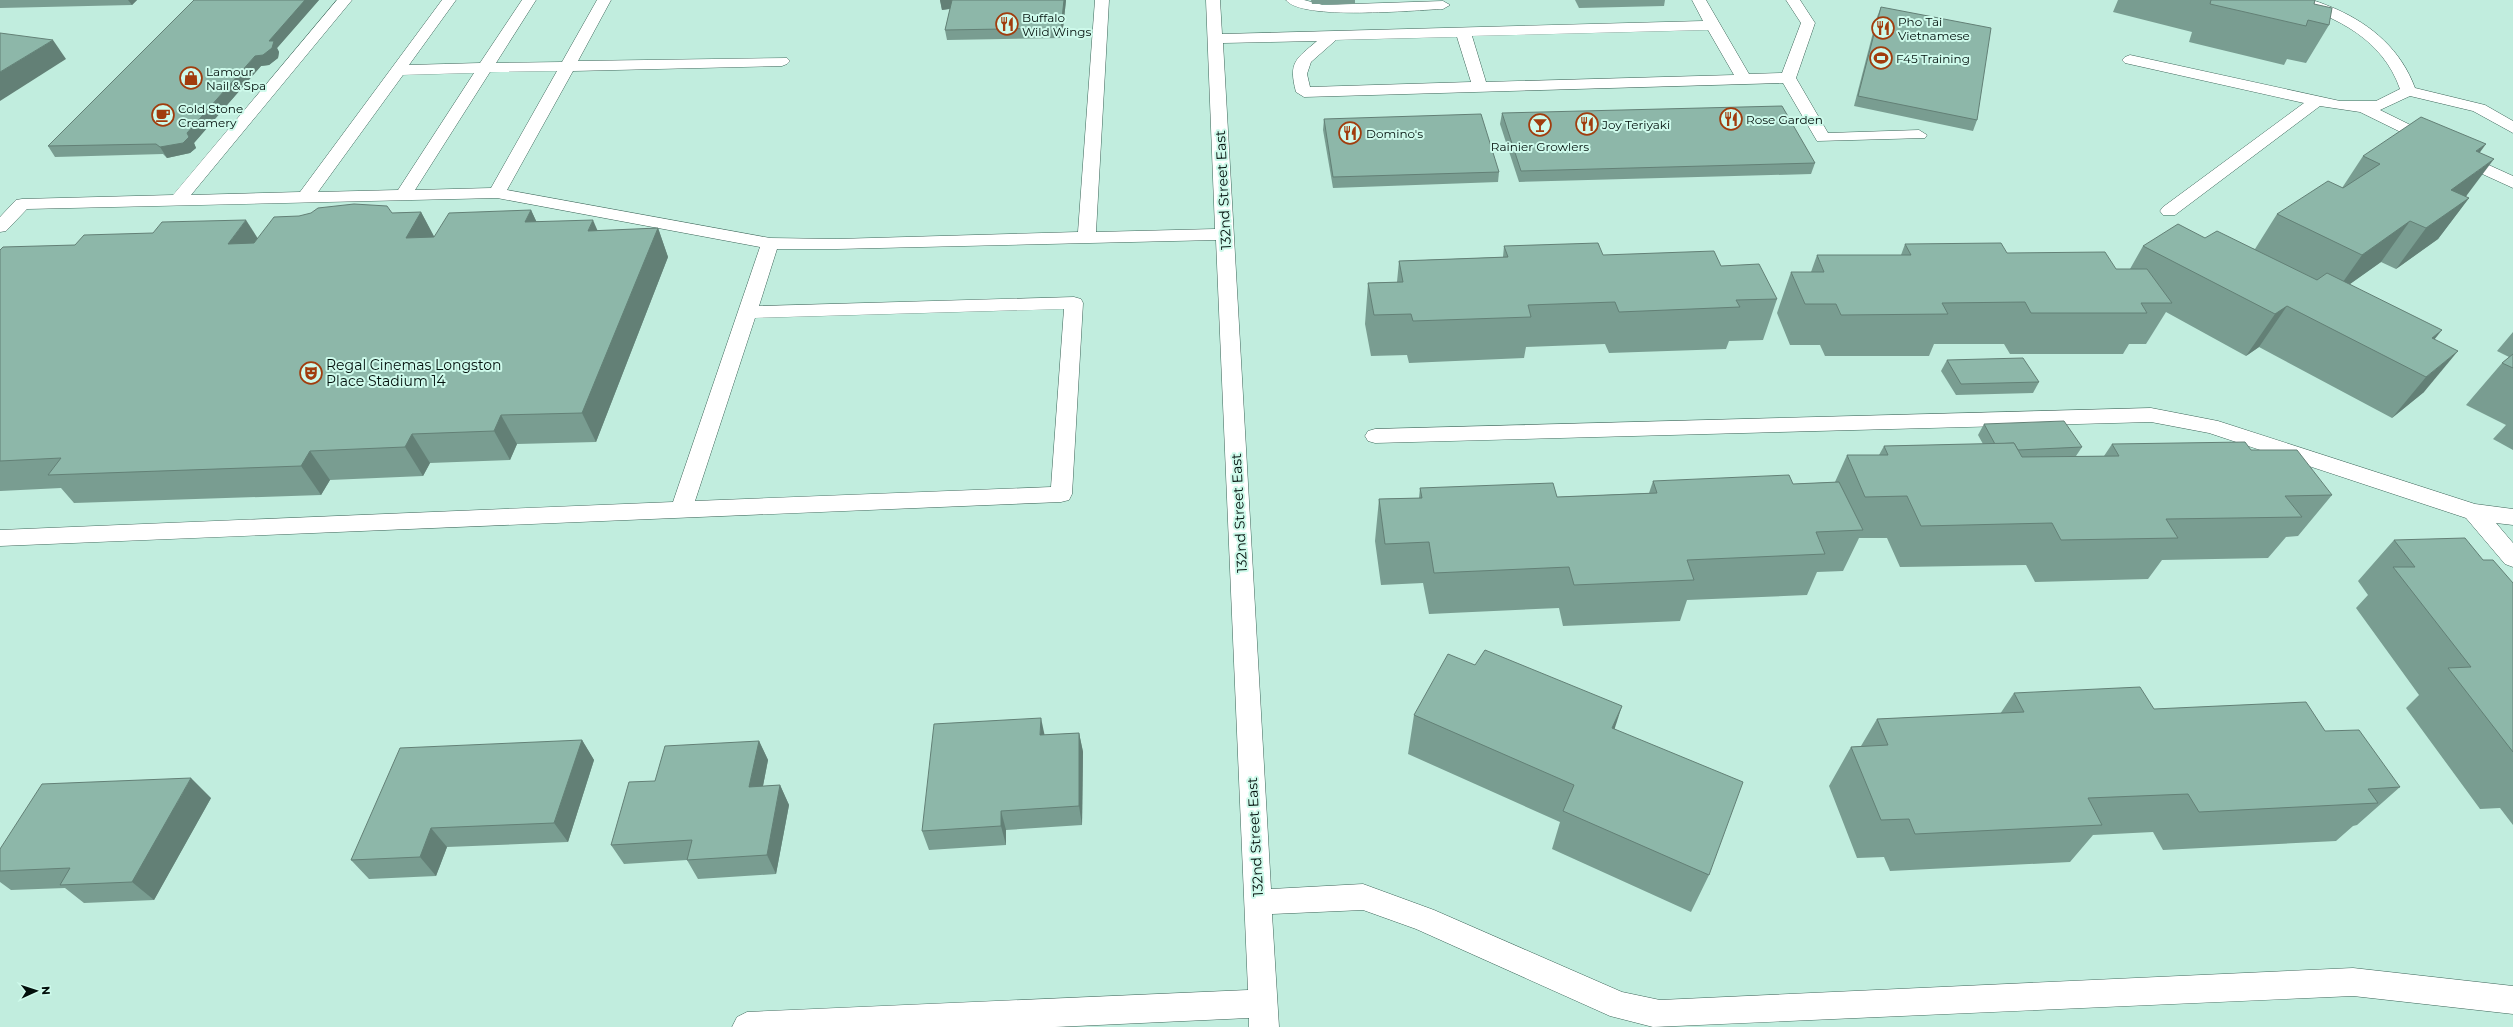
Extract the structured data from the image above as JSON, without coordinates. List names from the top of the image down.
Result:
{
  "streets": {
    "street": ["132nd Street East"]
  },
  "places": {
    "restaurant": [
      "Buffalo Wild Wings",
      "Pho Tai Vietnamese",
      "Rose Garden",
      "Joy Teriyaki",
      "Domino's"
    ],
    "sports": ["F45 Training"],
    "shop": ["Lamour Nail & Spa"],
    "cafe": ["Cold Stone Creamery"],
    "bar": ["Rainier Growlers"],
    "theatre": ["Regal Cinemas Longston Place Stadium 14"]
  },
  "north": "right"
}
